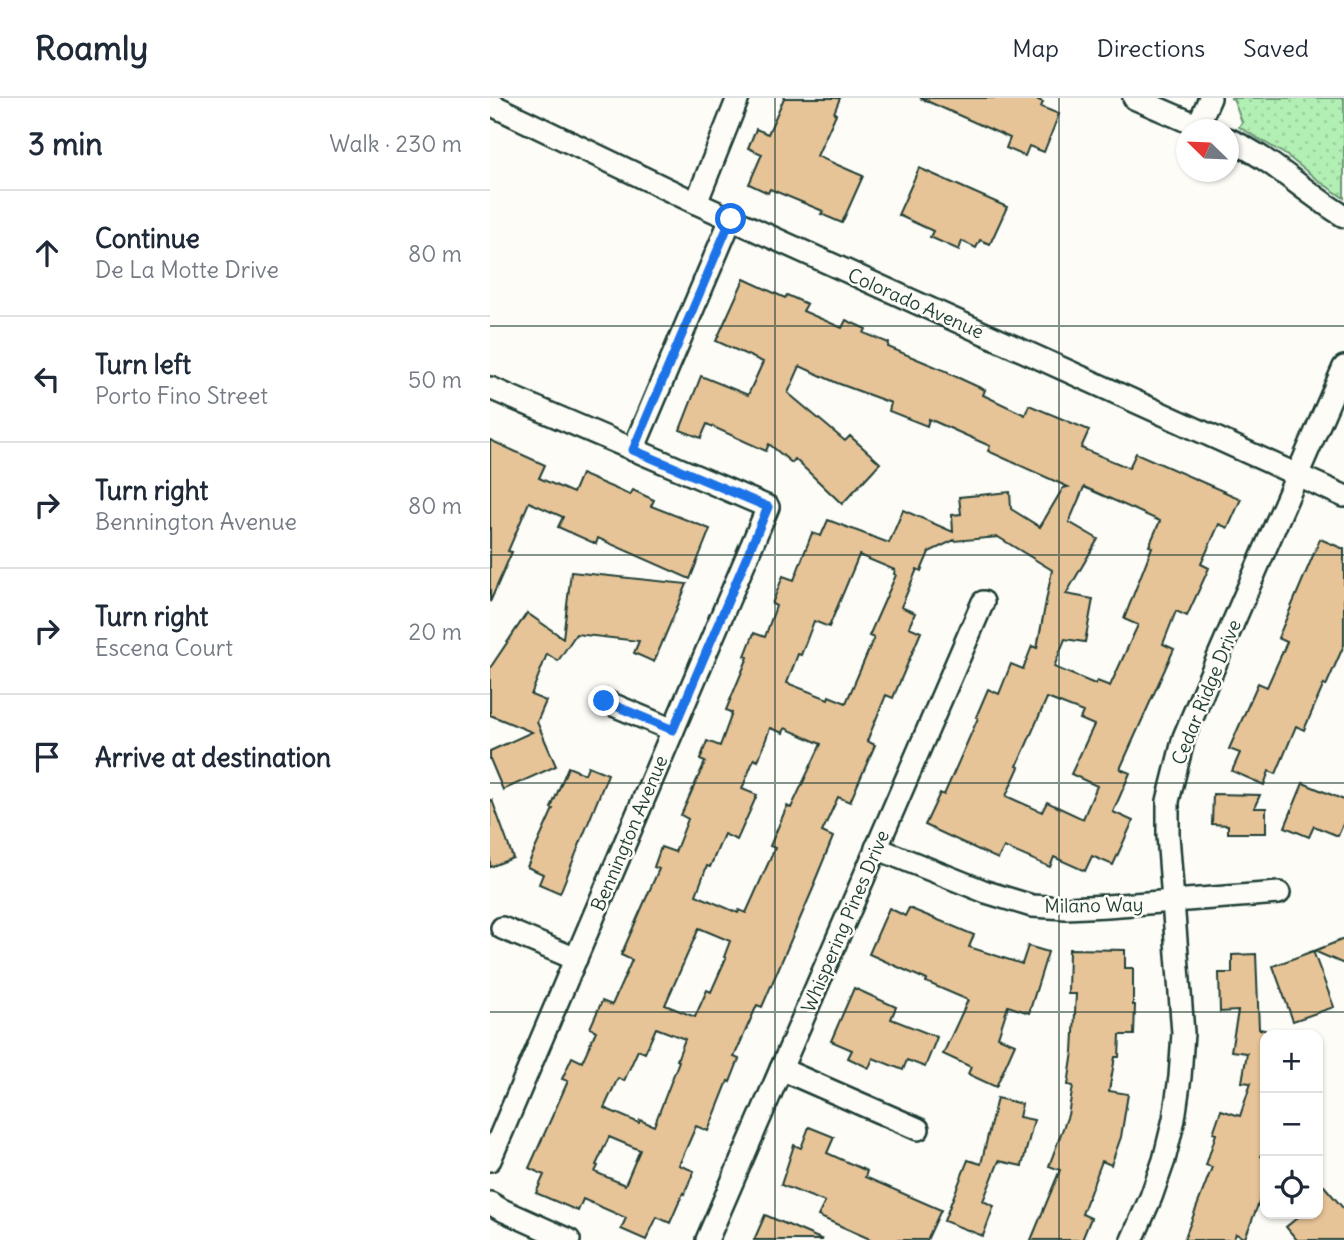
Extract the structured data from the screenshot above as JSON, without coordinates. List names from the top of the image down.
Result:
{
  "streets": {
    "street": [
      "Colorado Avenue",
      "Cedar Ridge Drive",
      "Bennington Avenue",
      "Milano Way",
      "Whispering Pines Drive"
    ]
  },
  "crossings": [
    ["Colorado Avenue", "Cedar Ridge Drive"],
    ["Cedar Ridge Drive", "Milano Way"],
    ["Milano Way", "Whispering Pines Drive"]
  ],
  "north": "top left",
  "page": {
    "header": "Roamly",
    "nav": ["Map", "Directions", "Saved"],
    "heading": ["3 min", "Walk · 230 m"],
    "list": [
      ["Continue", "De La Motte Drive", "80 m"],
      ["Turn left", "Porto Fino Street", "50 m"],
      ["Turn right", "Bennington Avenue", "80 m"],
      ["Turn right", "Escena Court", "20 m"],
      "Arrive at destination"
    ],
    "map_buttons": ["+", "−"]
  }
}
